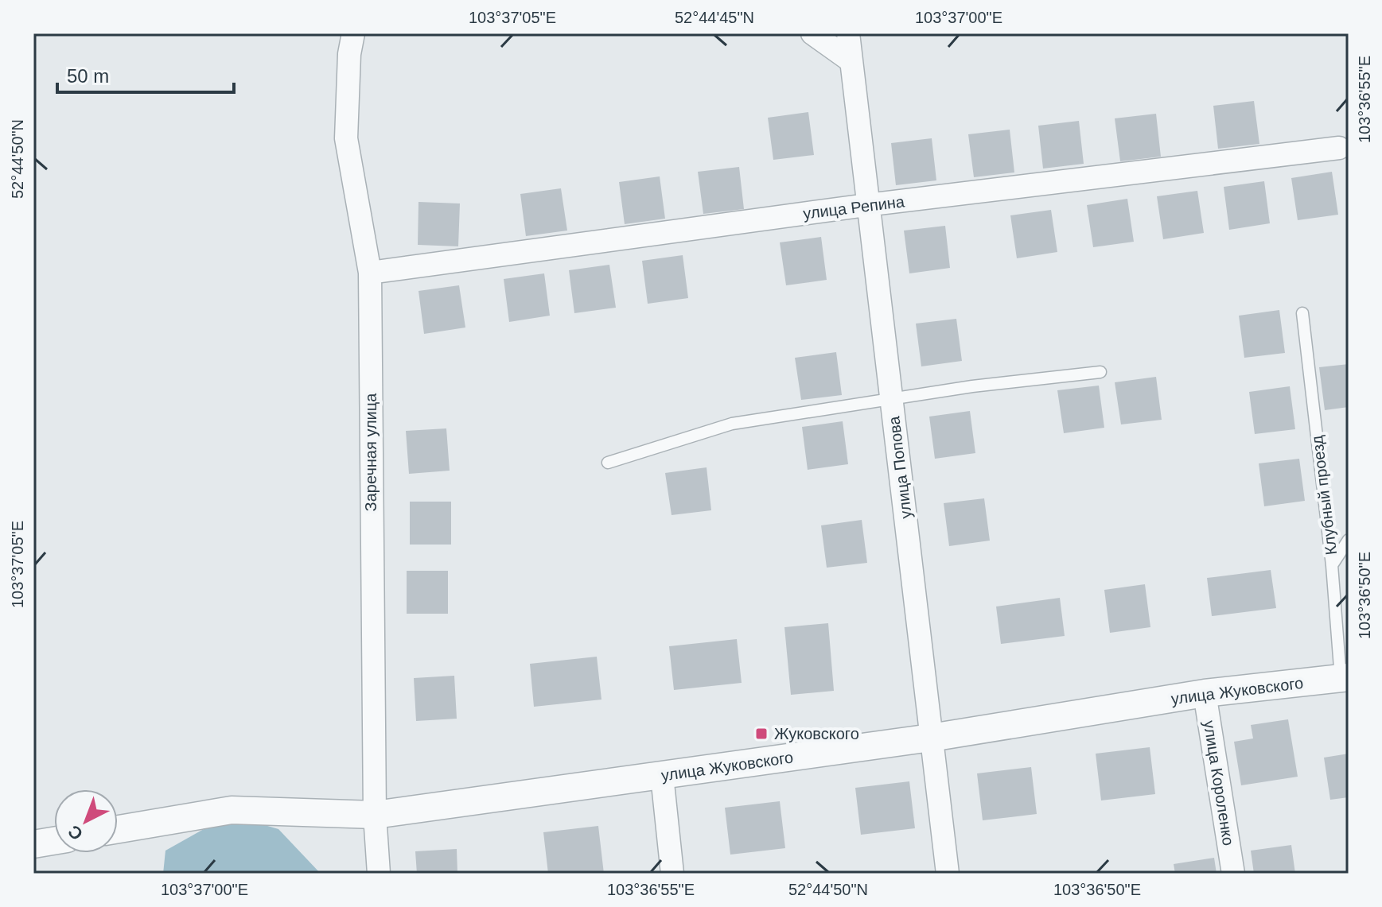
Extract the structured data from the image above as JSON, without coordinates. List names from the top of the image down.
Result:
{
  "streets": {
    "street": [
      "улица Репина",
      "Заречная улица",
      "улица Попова",
      "улица Жуковского",
      "улица Короленко"
    ],
    "lane": ["Клубный проезд"]
  },
  "crossings": [
    ["улица Репина", "Заречная улица"],
    ["улица Репина", "улица Попова"],
    ["Заречная улица", "улица Жуковского"],
    ["улица Попова", "улица Жуковского"],
    ["Клубный проезд", "улица Жуковского"],
    ["улица Жуковского", "улица Короленко"]
  ],
  "places": {
    "transit": ["Жуковского"]
  },
  "scale_bar": "50 m",
  "north": "bottom left",
  "coordinates": [
    "103°37'05\"E",
    "52°44'45\"N",
    "103°37'00\"E",
    "103°36'55\"E",
    "52°44'50\"N",
    "103°36'50\"E"
  ]
}
